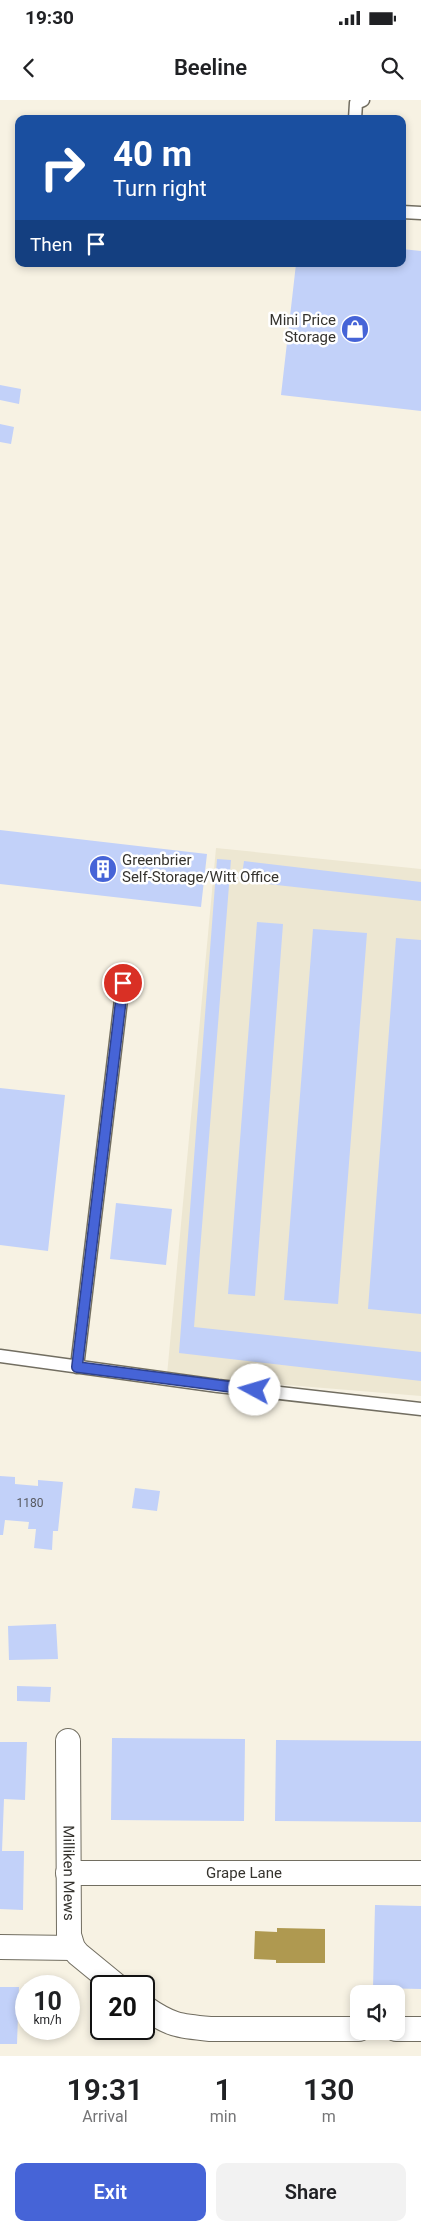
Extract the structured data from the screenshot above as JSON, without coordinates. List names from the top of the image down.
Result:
{
  "streets": {
    "street": ["Grape Lane", "Milliken Mews"]
  },
  "crossings": [
    ["Grape Lane", "Milliken Mews"]
  ],
  "places": {
    "shop": ["Mini Price Storage"],
    "building": ["Greenbrier Self-Storage/Witt Office"]
  },
  "house_numbers": ["1180"],
  "page": {
    "status": "19:30",
    "header": "Beeline",
    "turn": ["40 m", "Turn right"],
    "then": "Then",
    "speed": "10 km/h",
    "limit": "20",
    "eta": [
      "19:31",
      "Arrival",
      "1",
      "min",
      "130",
      "m"
    ],
    "buttons": ["Exit", "Share"]
  }
}
